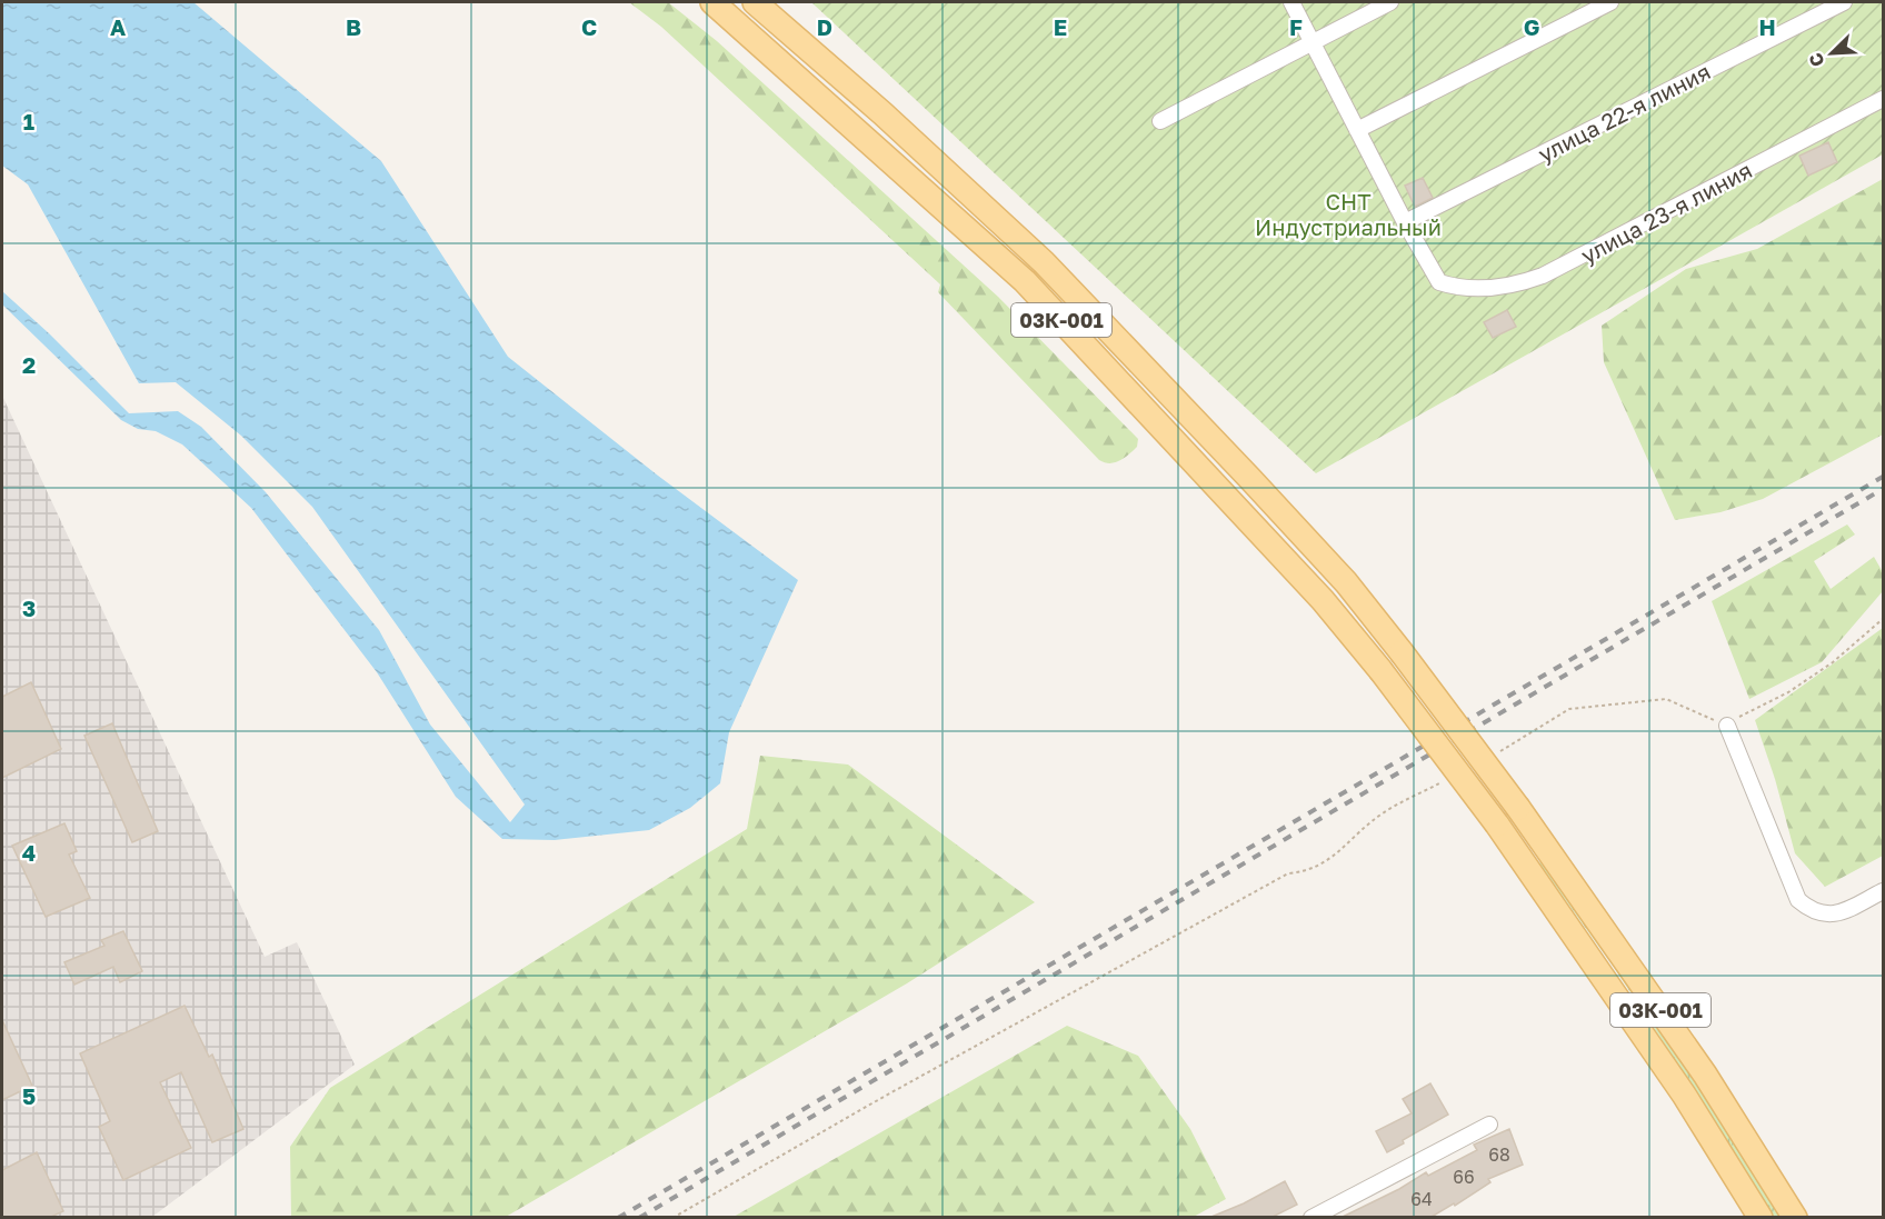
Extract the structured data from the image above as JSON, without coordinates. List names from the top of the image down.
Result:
{
  "streets": {
    "main road": ["03К-001"],
    "street": ["улица 22-я линия", "улица 23-я линия"]
  },
  "crossings": [
    ["улица 22-я линия", "улица 23-я линия"]
  ],
  "parks": ["СНТ Индустриальный"],
  "house_numbers": ["68", "66", "64"],
  "north": "bottom left",
  "grid": {
    "columns": [
      "A",
      "B",
      "C",
      "D",
      "E",
      "F",
      "G",
      "H"
    ],
    "rows": [
      "1",
      "2",
      "3",
      "4",
      "5"
    ]
  }
}
